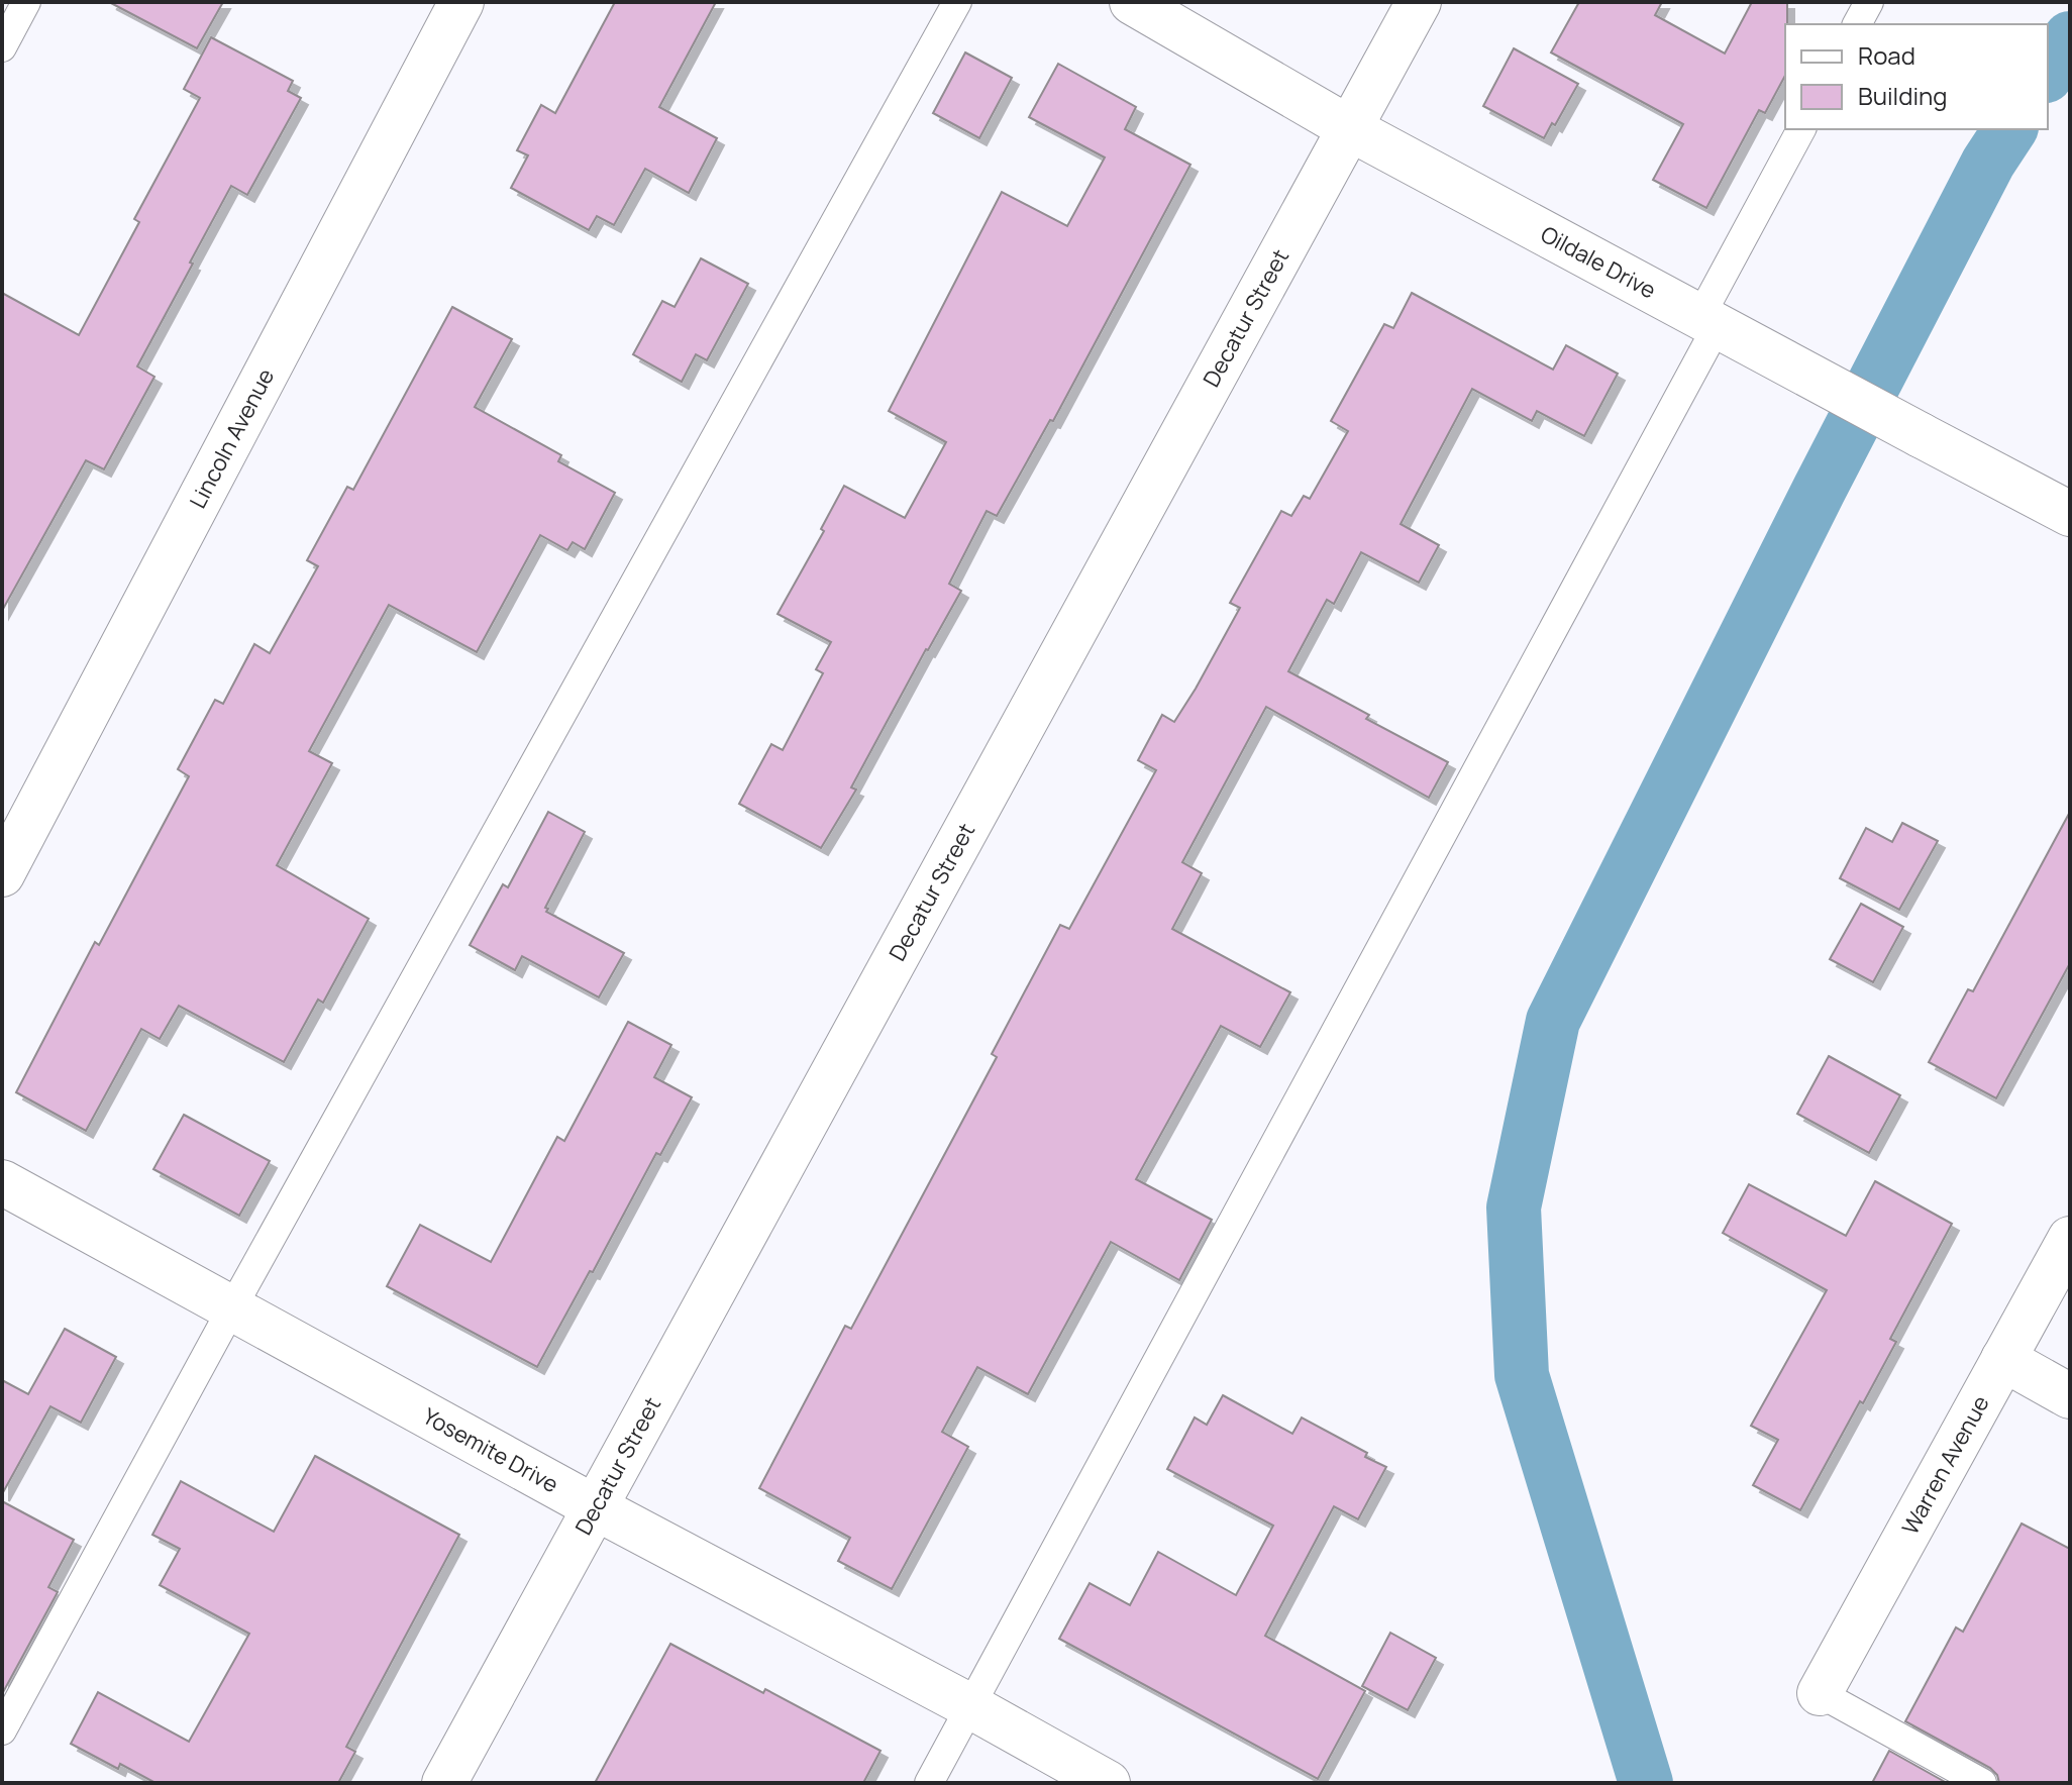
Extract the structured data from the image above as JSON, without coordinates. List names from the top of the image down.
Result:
{
  "streets": {
    "street": [
      "Oildale Drive",
      "Decatur Street",
      "Lincoln Avenue",
      "Yosemite Drive",
      "Warren Avenue"
    ]
  },
  "crossings": [
    ["Oildale Drive", "Decatur Street"],
    ["Decatur Street", "Yosemite Drive"]
  ],
  "legend": ["Road", "Building"]
}
